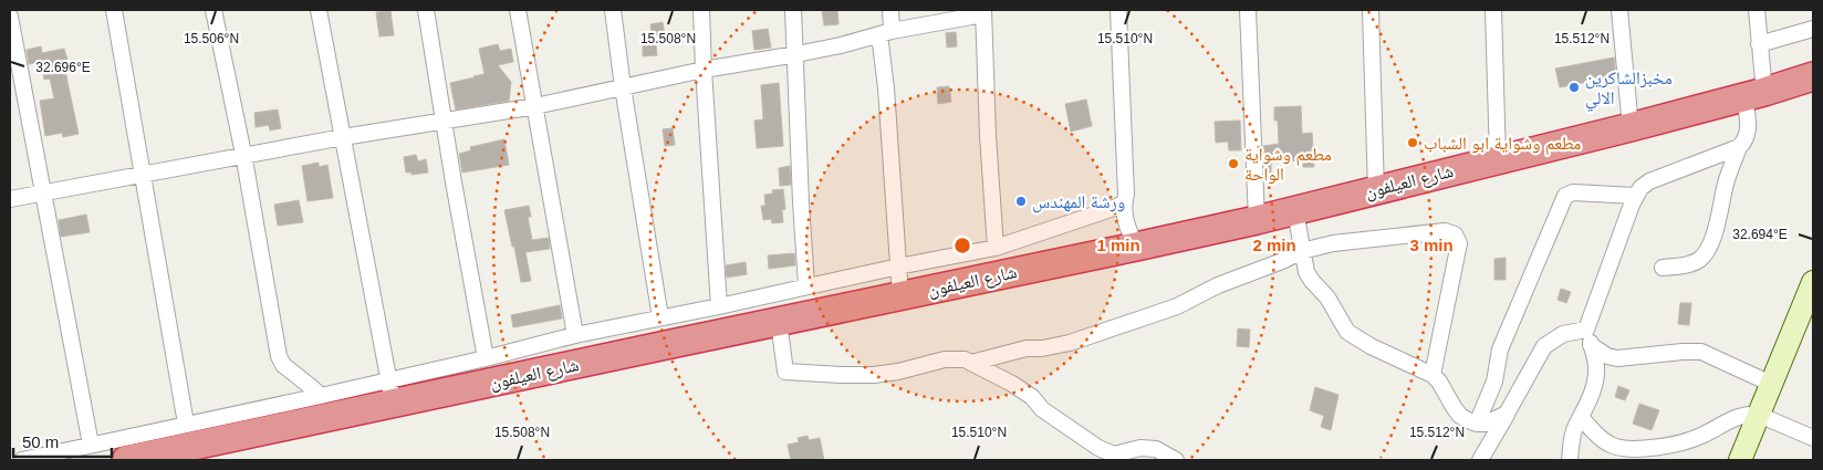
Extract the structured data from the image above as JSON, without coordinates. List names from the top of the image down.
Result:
{
  "streets": {
    "highway": ["شارع العيلفون"]
  },
  "places": [
    "مخبزالشاكرين الالي",
    "مطعم وشواية ابو الشباب",
    "مطعم وشواية الواحة",
    "ورشة المهندس"
  ],
  "scale_bar": "50 m",
  "coordinates": [
    "15.506°N",
    "15.508°N",
    "15.510°N",
    "15.512°N",
    "32.696°E",
    "32.694°E"
  ],
  "rings": ["1 min", "2 min", "3 min"]
}
